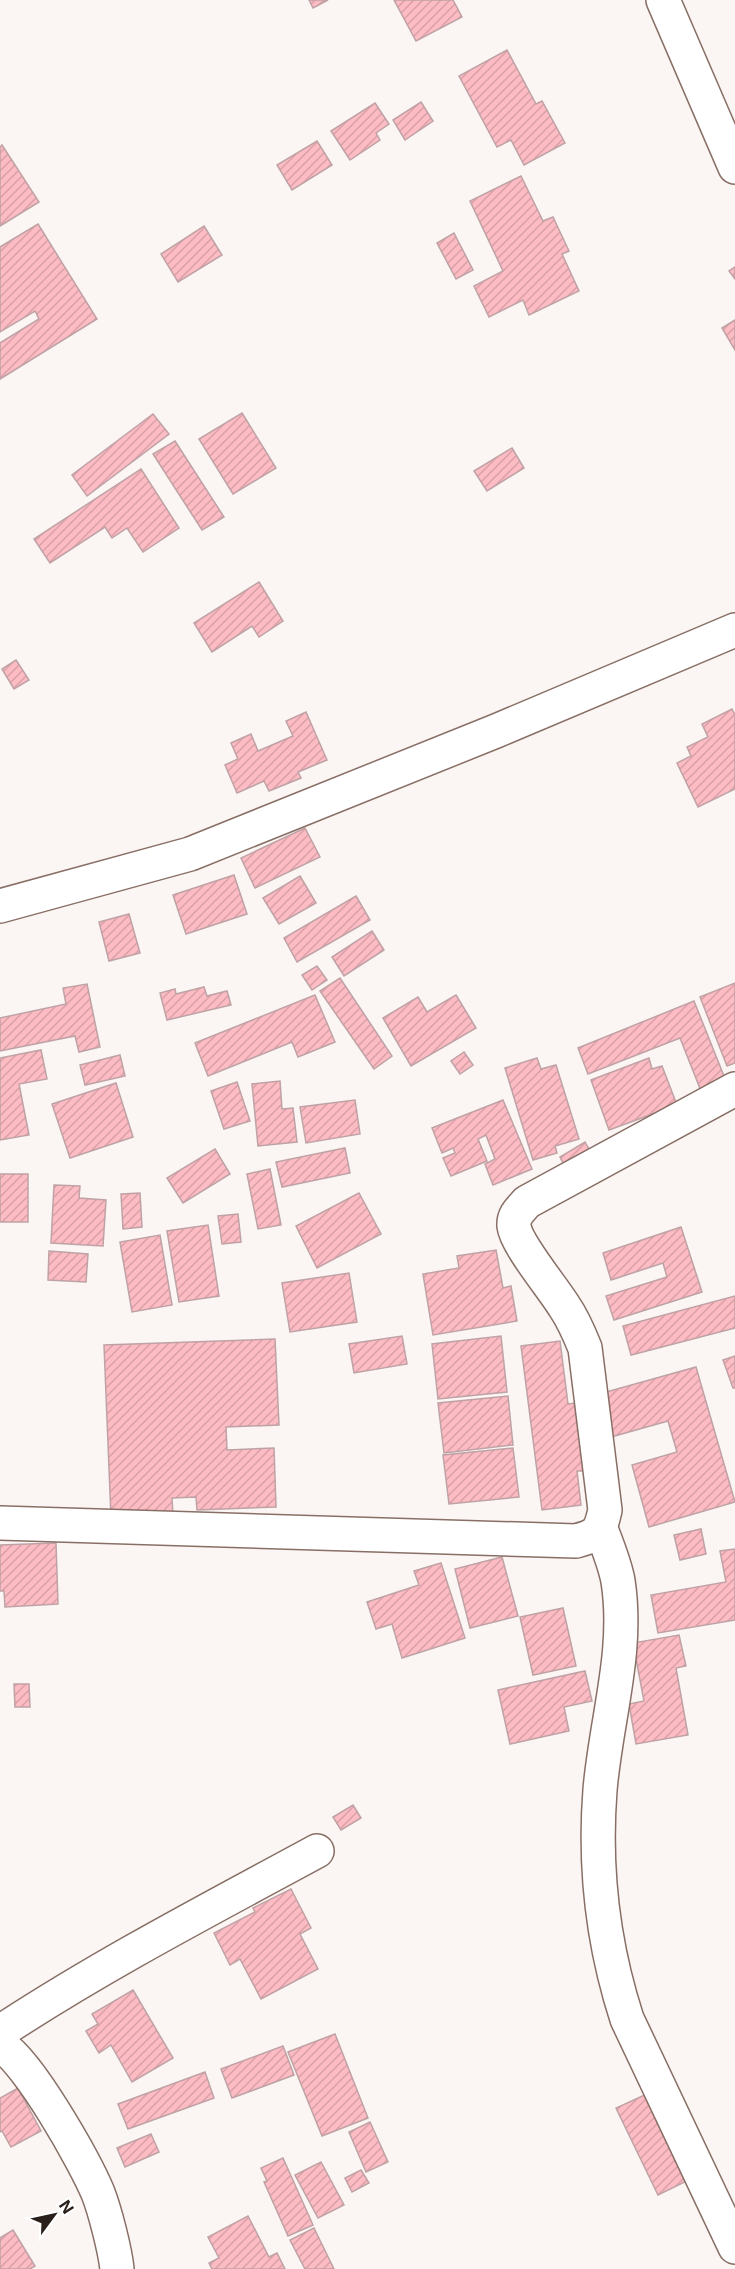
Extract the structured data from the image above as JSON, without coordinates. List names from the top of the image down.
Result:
{
  "north": "top right"
}
